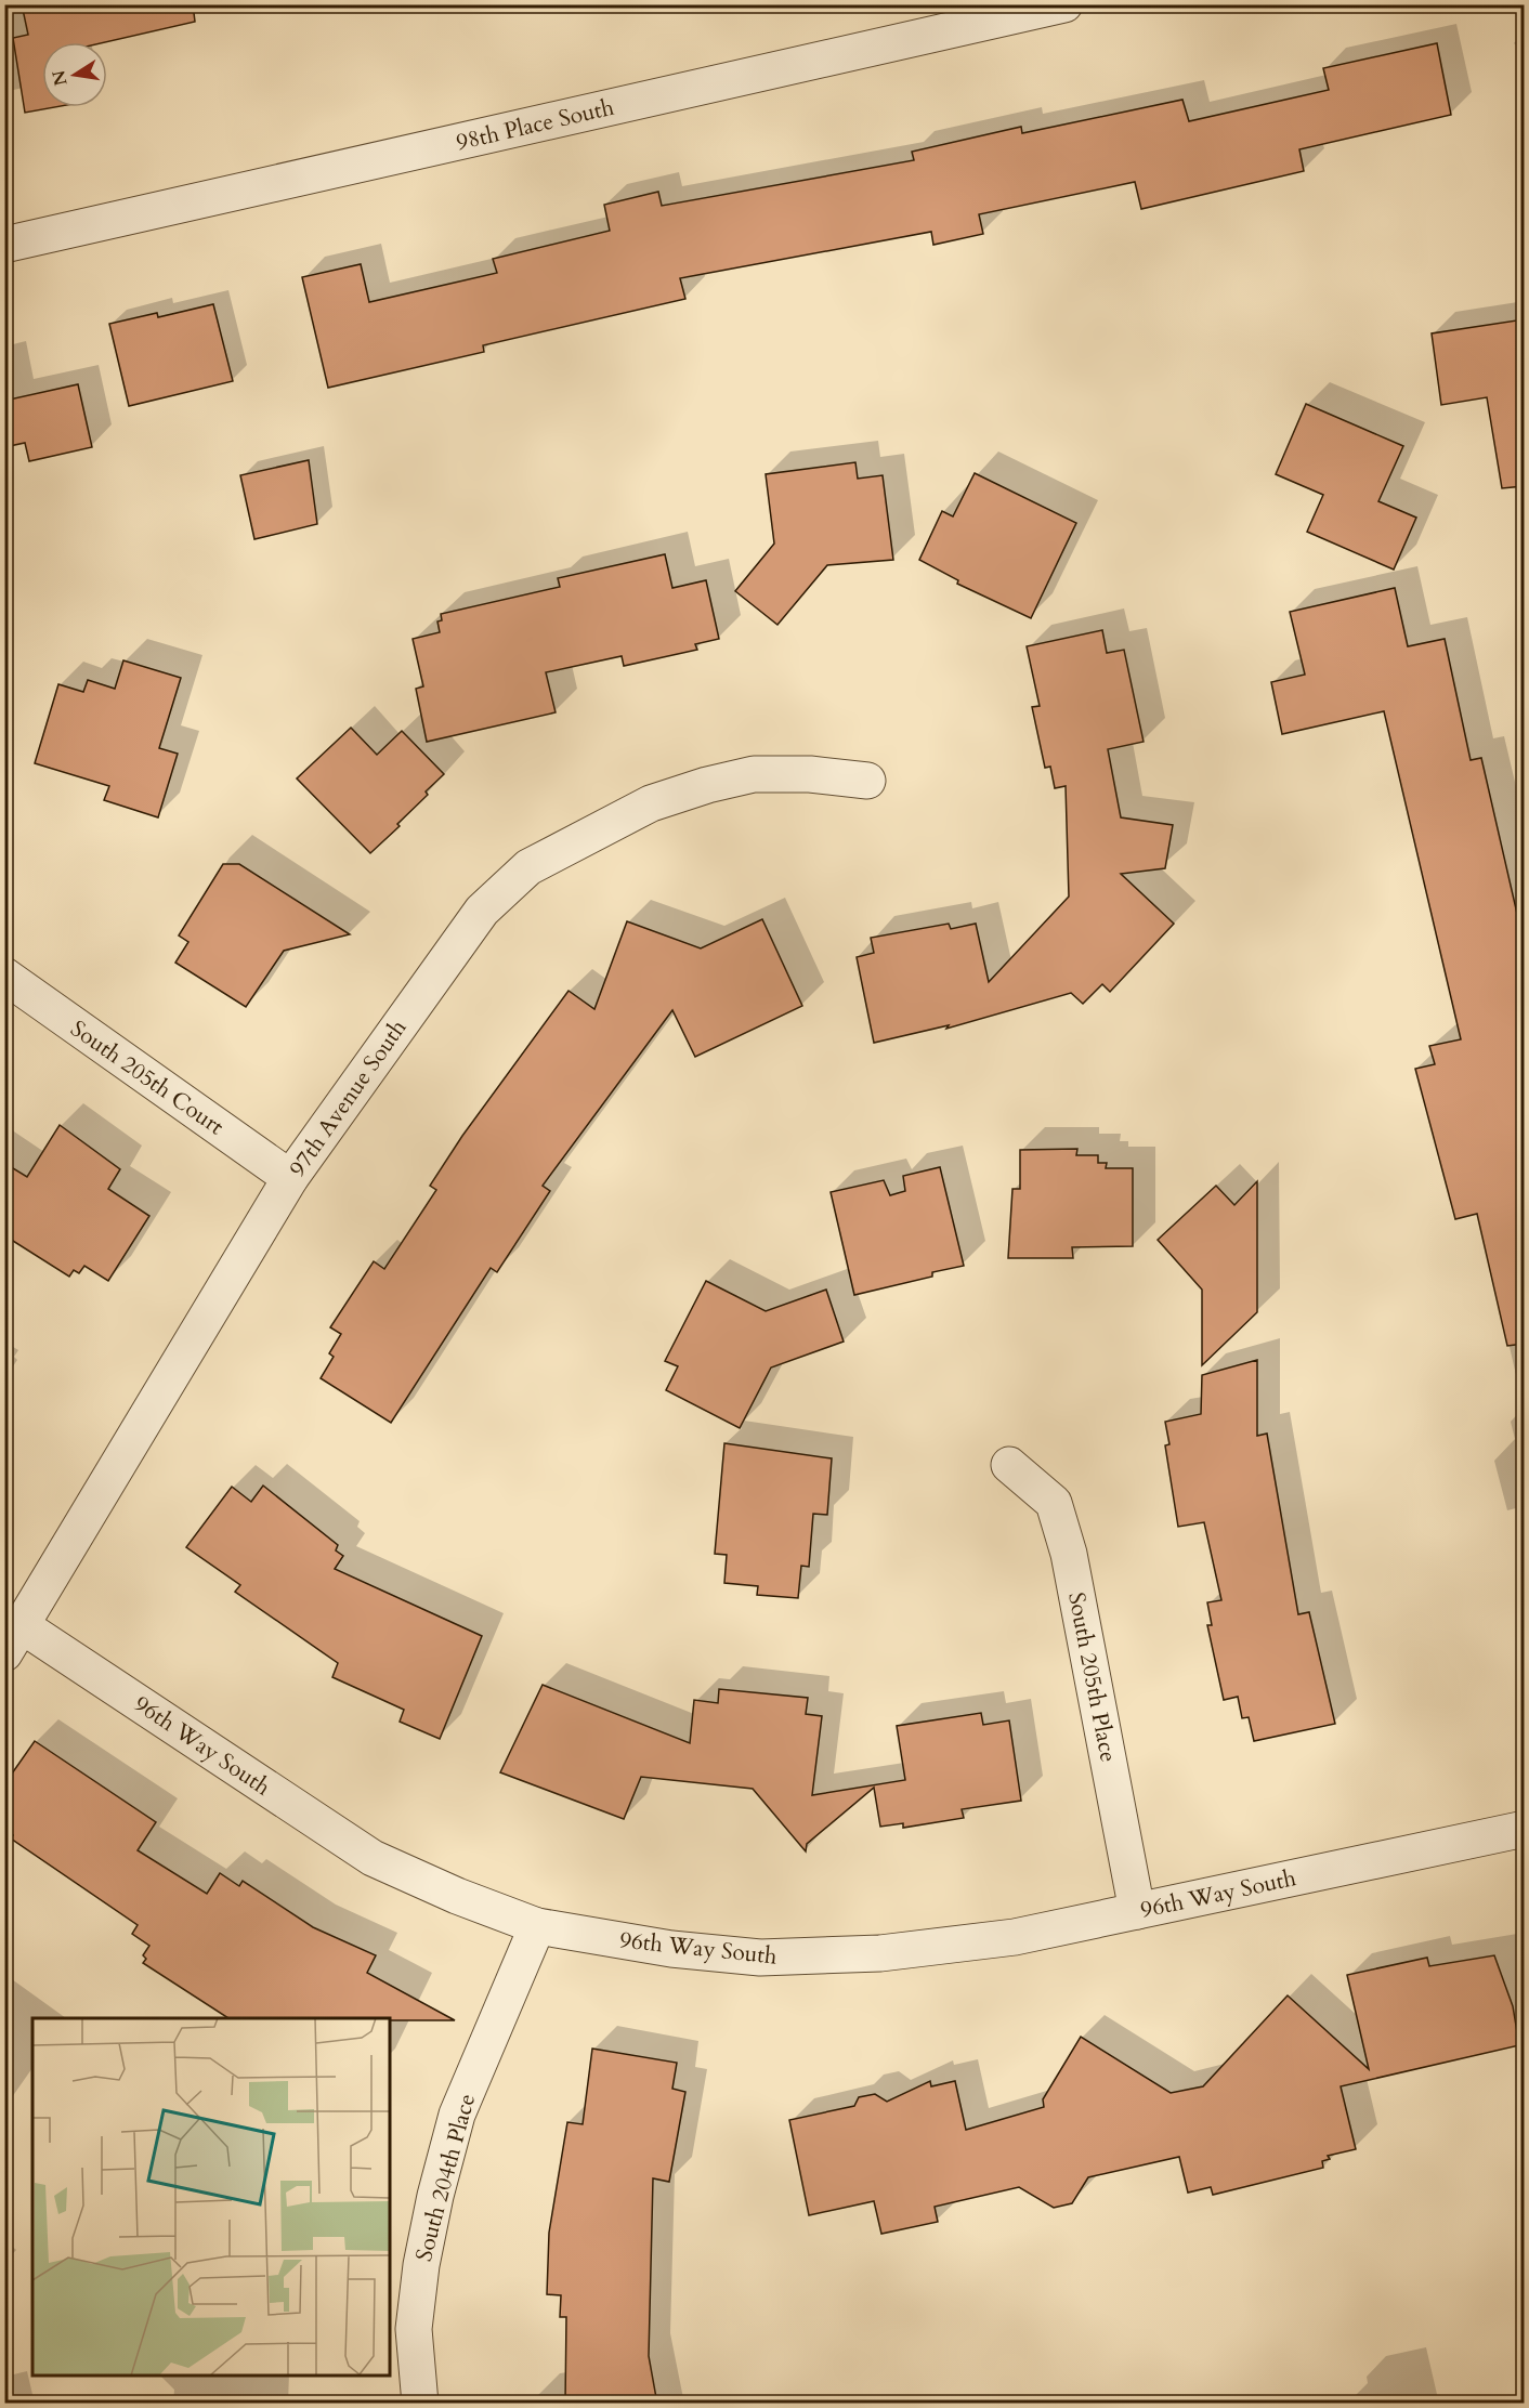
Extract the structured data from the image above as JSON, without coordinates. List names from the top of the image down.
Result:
{
  "streets": {
    "street": [
      "98th Place South",
      "South 205th Court",
      "97th Avenue South",
      "South 205th Place",
      "96th Way South",
      "South 204th Place"
    ]
  },
  "crossings": [
    ["South 205th Court", "97th Avenue South"],
    ["97th Avenue South", "96th Way South"],
    ["South 205th Place", "96th Way South"],
    ["96th Way South", "South 204th Place"]
  ],
  "north": "left"
}
